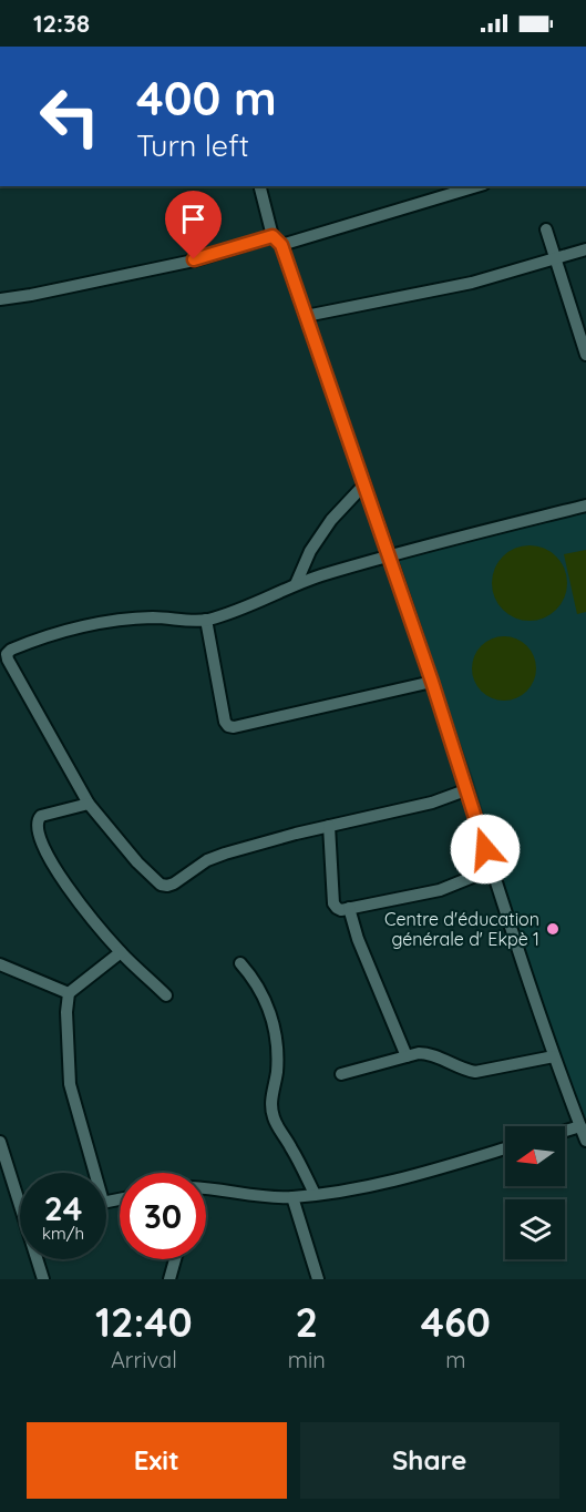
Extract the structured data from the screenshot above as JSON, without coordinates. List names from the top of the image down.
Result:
{
  "places": ["Centre d'éducation générale d' Ekpè 1"],
  "north": "left",
  "page": {
    "status": "12:38",
    "turn": ["400 m", "Turn left"],
    "speed": "24 km/h",
    "limit": "30",
    "eta": [
      "12:40",
      "Arrival",
      "2",
      "min",
      "460",
      "m"
    ],
    "buttons": ["Exit", "Share"]
  }
}
